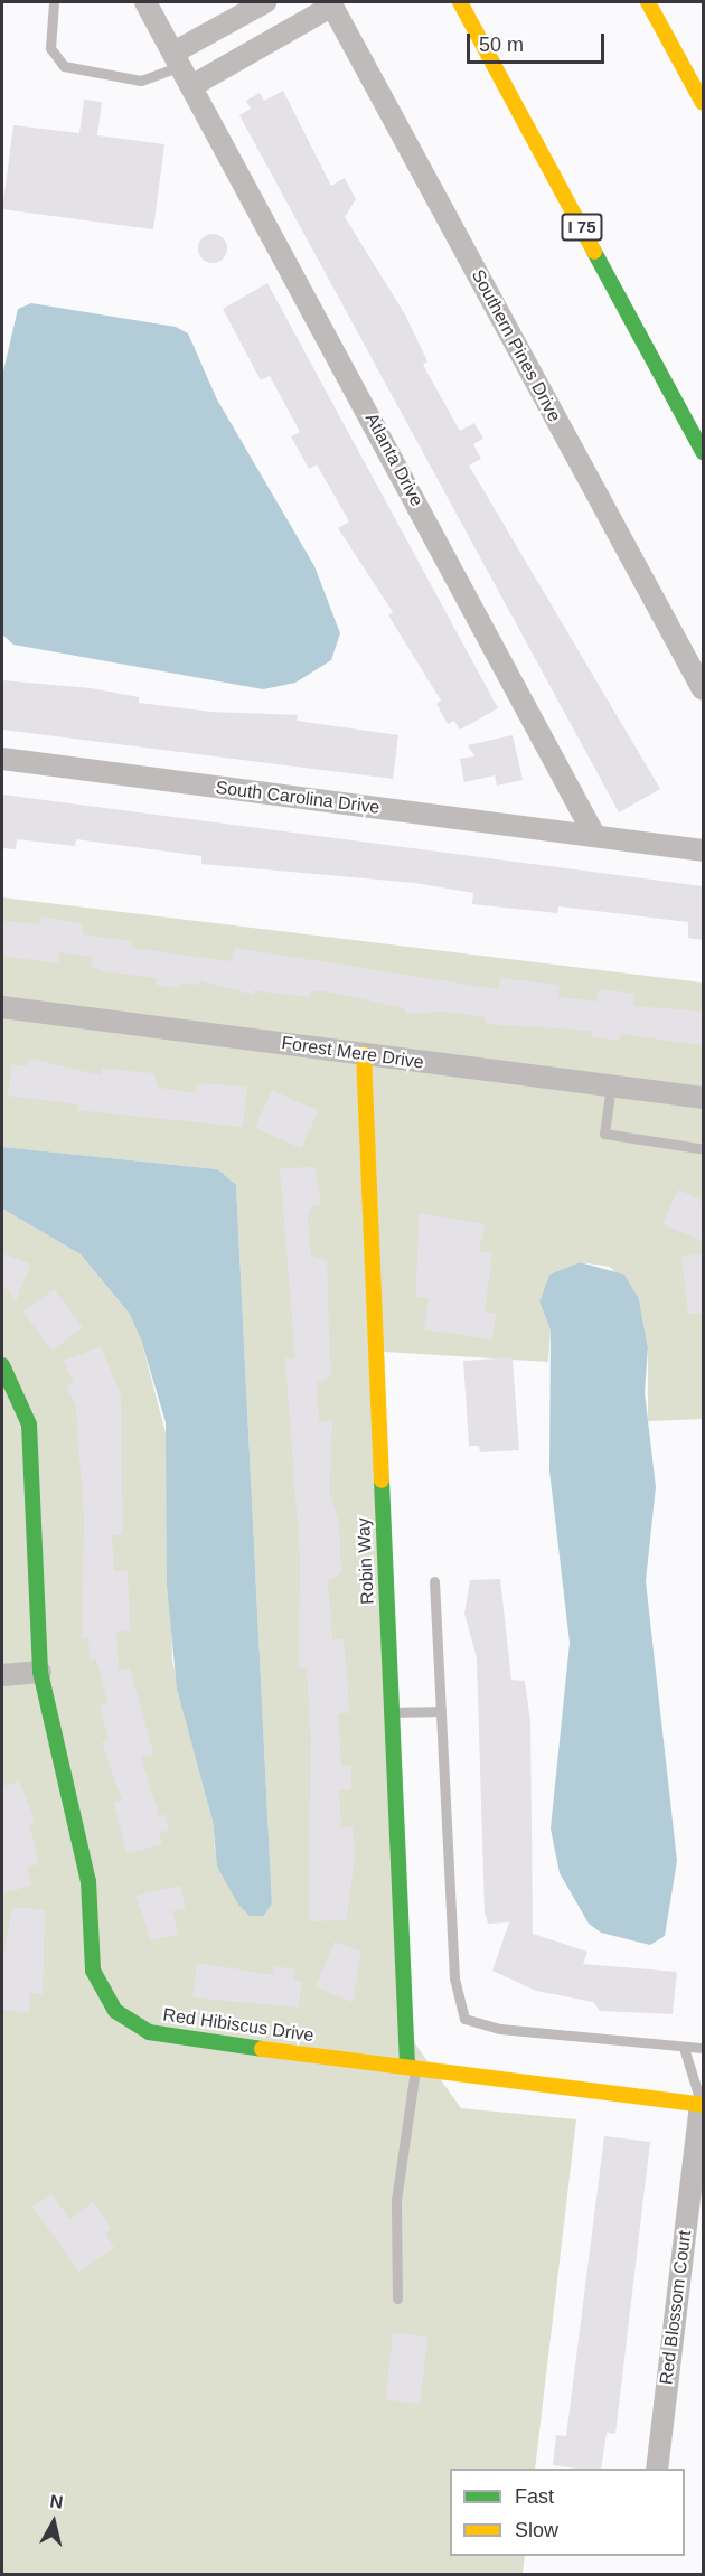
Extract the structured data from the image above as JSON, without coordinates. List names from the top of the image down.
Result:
{
  "streets": {
    "main road": ["I 75", "Robin Way", "Red Hibiscus Drive"],
    "street": [
      "Southern Pines Drive",
      "Atlanta Drive",
      "South Carolina Drive",
      "Forest Mere Drive",
      "Red Blossom Court"
    ]
  },
  "crossings": [
    ["Atlanta Drive", "South Carolina Drive"],
    ["Forest Mere Drive", "Robin Way"],
    ["Robin Way", "Red Hibiscus Drive"],
    ["Red Hibiscus Drive", "Red Blossom Court"]
  ],
  "legend": ["Fast", "Slow"],
  "scale_bar": "50 m",
  "north": "top"
}
